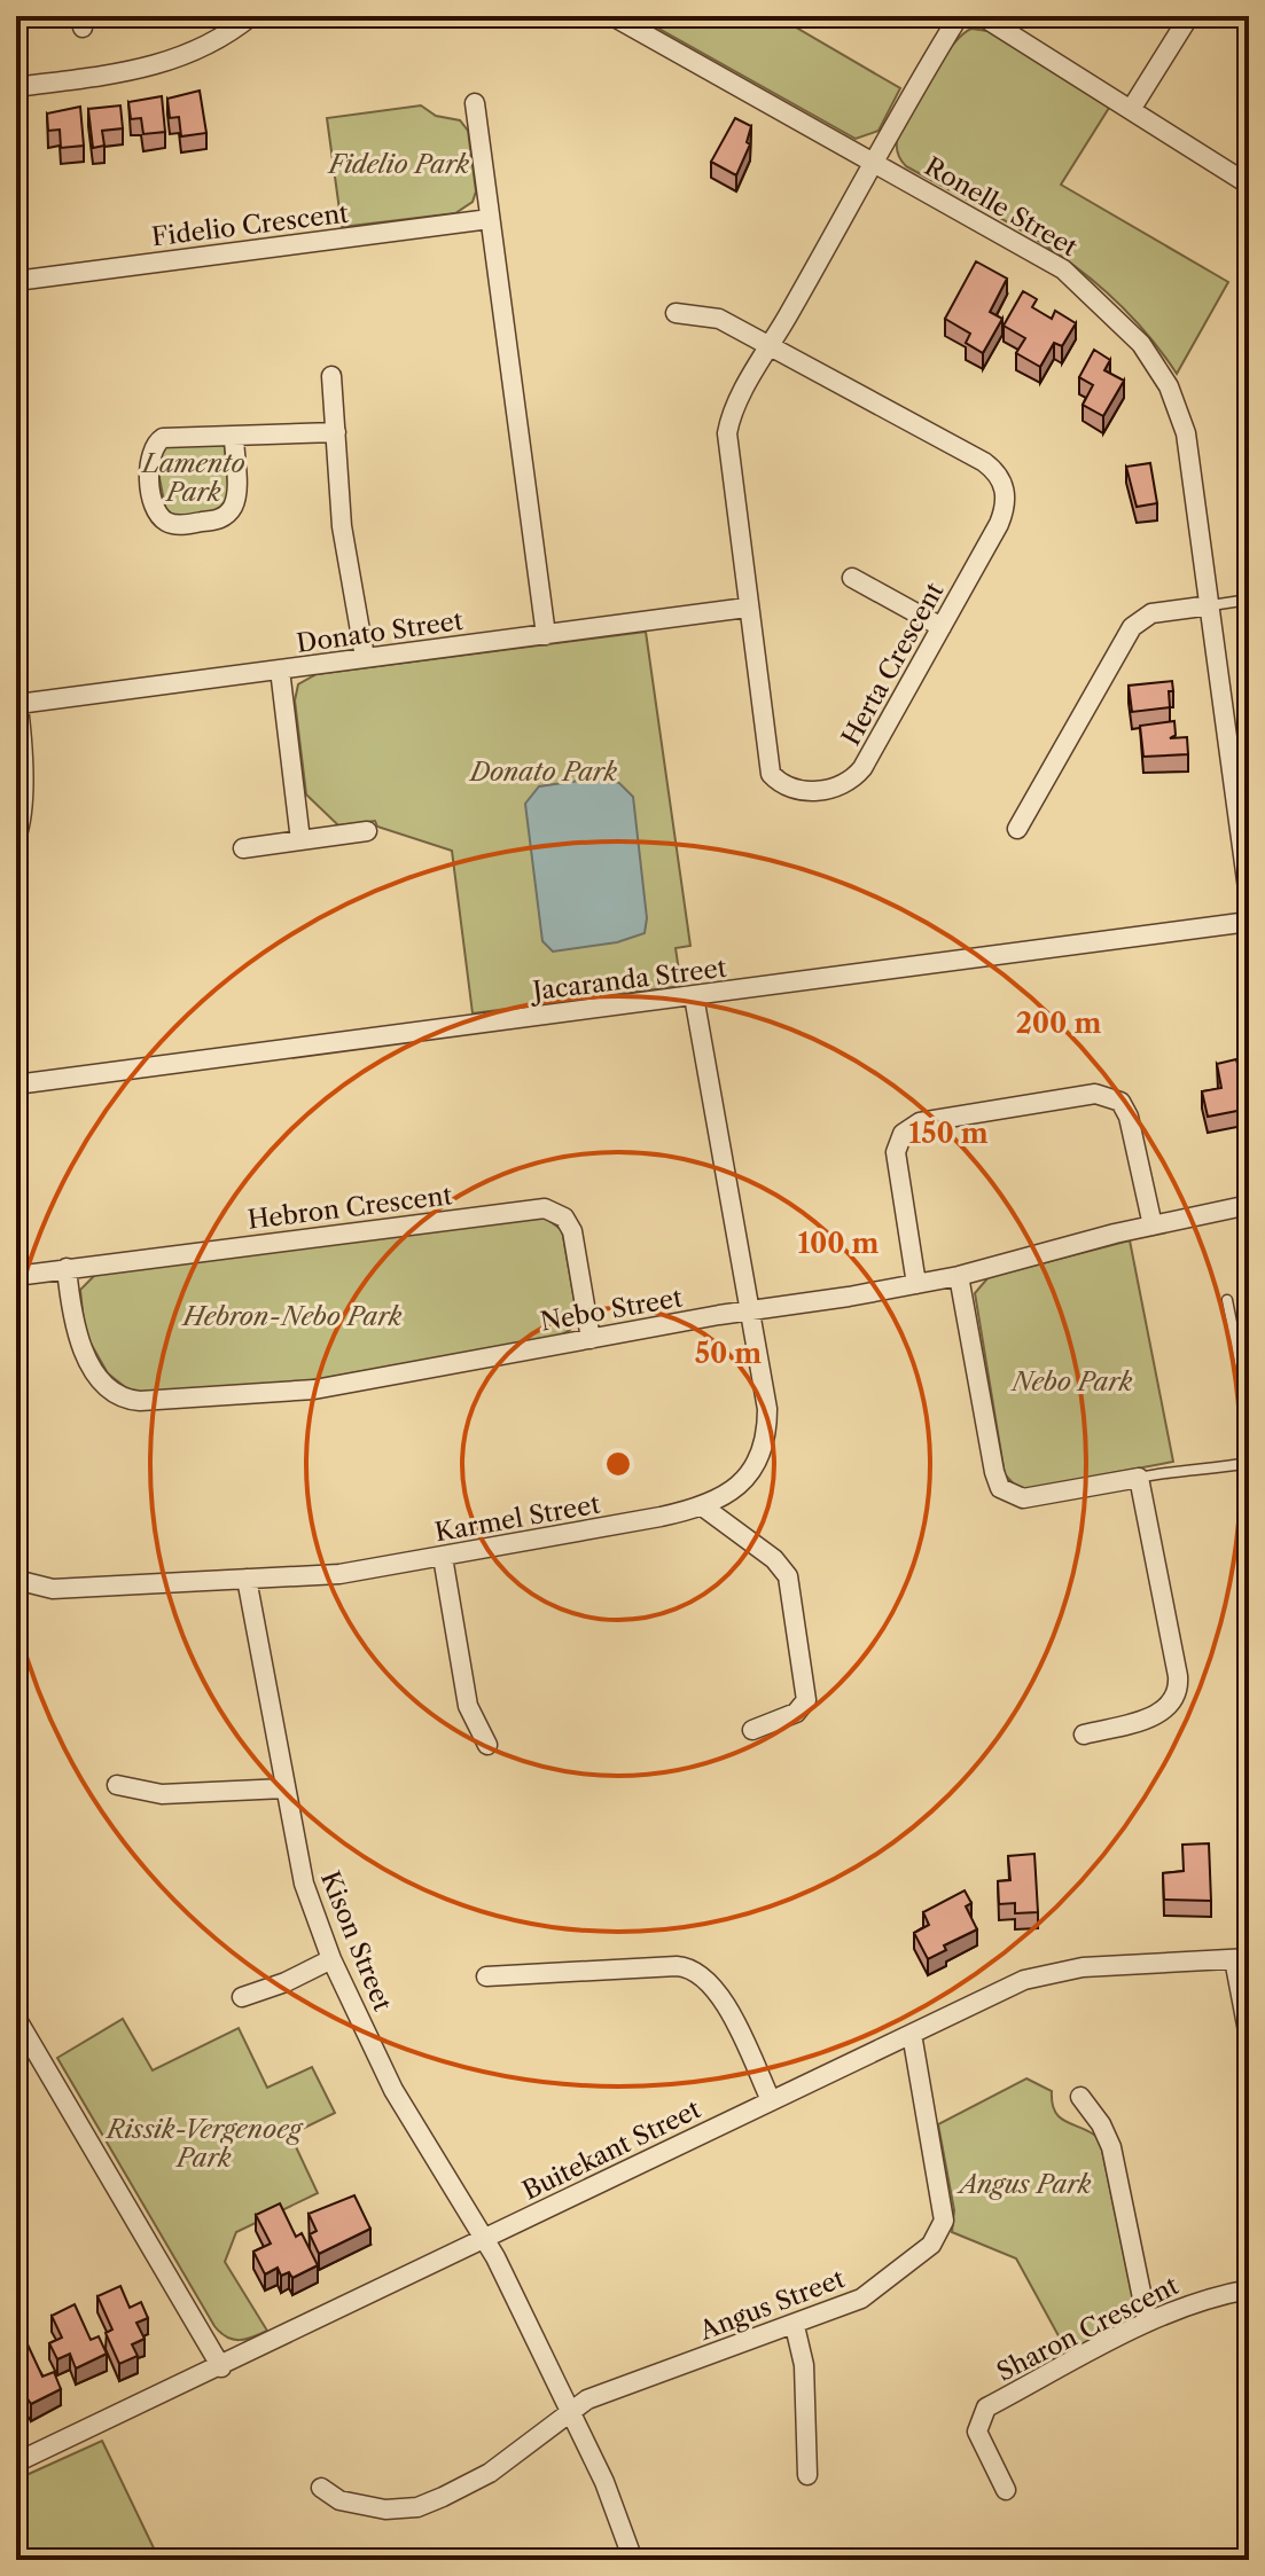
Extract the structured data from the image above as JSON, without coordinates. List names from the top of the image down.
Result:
{
  "streets": {
    "street": [
      "Ronelle Street",
      "Fidelio Crescent",
      "Donato Street",
      "Herta Crescent",
      "Jacaranda Street",
      "Hebron Crescent",
      "Nebo Street",
      "Karmel Street",
      "Kison Street",
      "Buitekant Street",
      "Angus Street",
      "Sharon Crescent"
    ]
  },
  "crossings": [
    ["Ronelle Street", "Herta Crescent"],
    ["Donato Street", "Herta Crescent"],
    ["Jacaranda Street", "Karmel Street"],
    ["Hebron Crescent", "Nebo Street"],
    ["Nebo Street", "Karmel Street"],
    ["Karmel Street", "Kison Street"],
    ["Kison Street", "Buitekant Street"],
    ["Kison Street", "Angus Street"],
    ["Buitekant Street", "Angus Street"]
  ],
  "parks": [
    "Fidelio Park",
    "Lamento Park",
    "Donato Park",
    "Hebron-Nebo Park",
    "Nebo Park",
    "Rissik-Vergenoeg Park",
    "Angus Park"
  ],
  "rings": [
    "200 m",
    "150 m",
    "100 m",
    "50 m"
  ]
}
